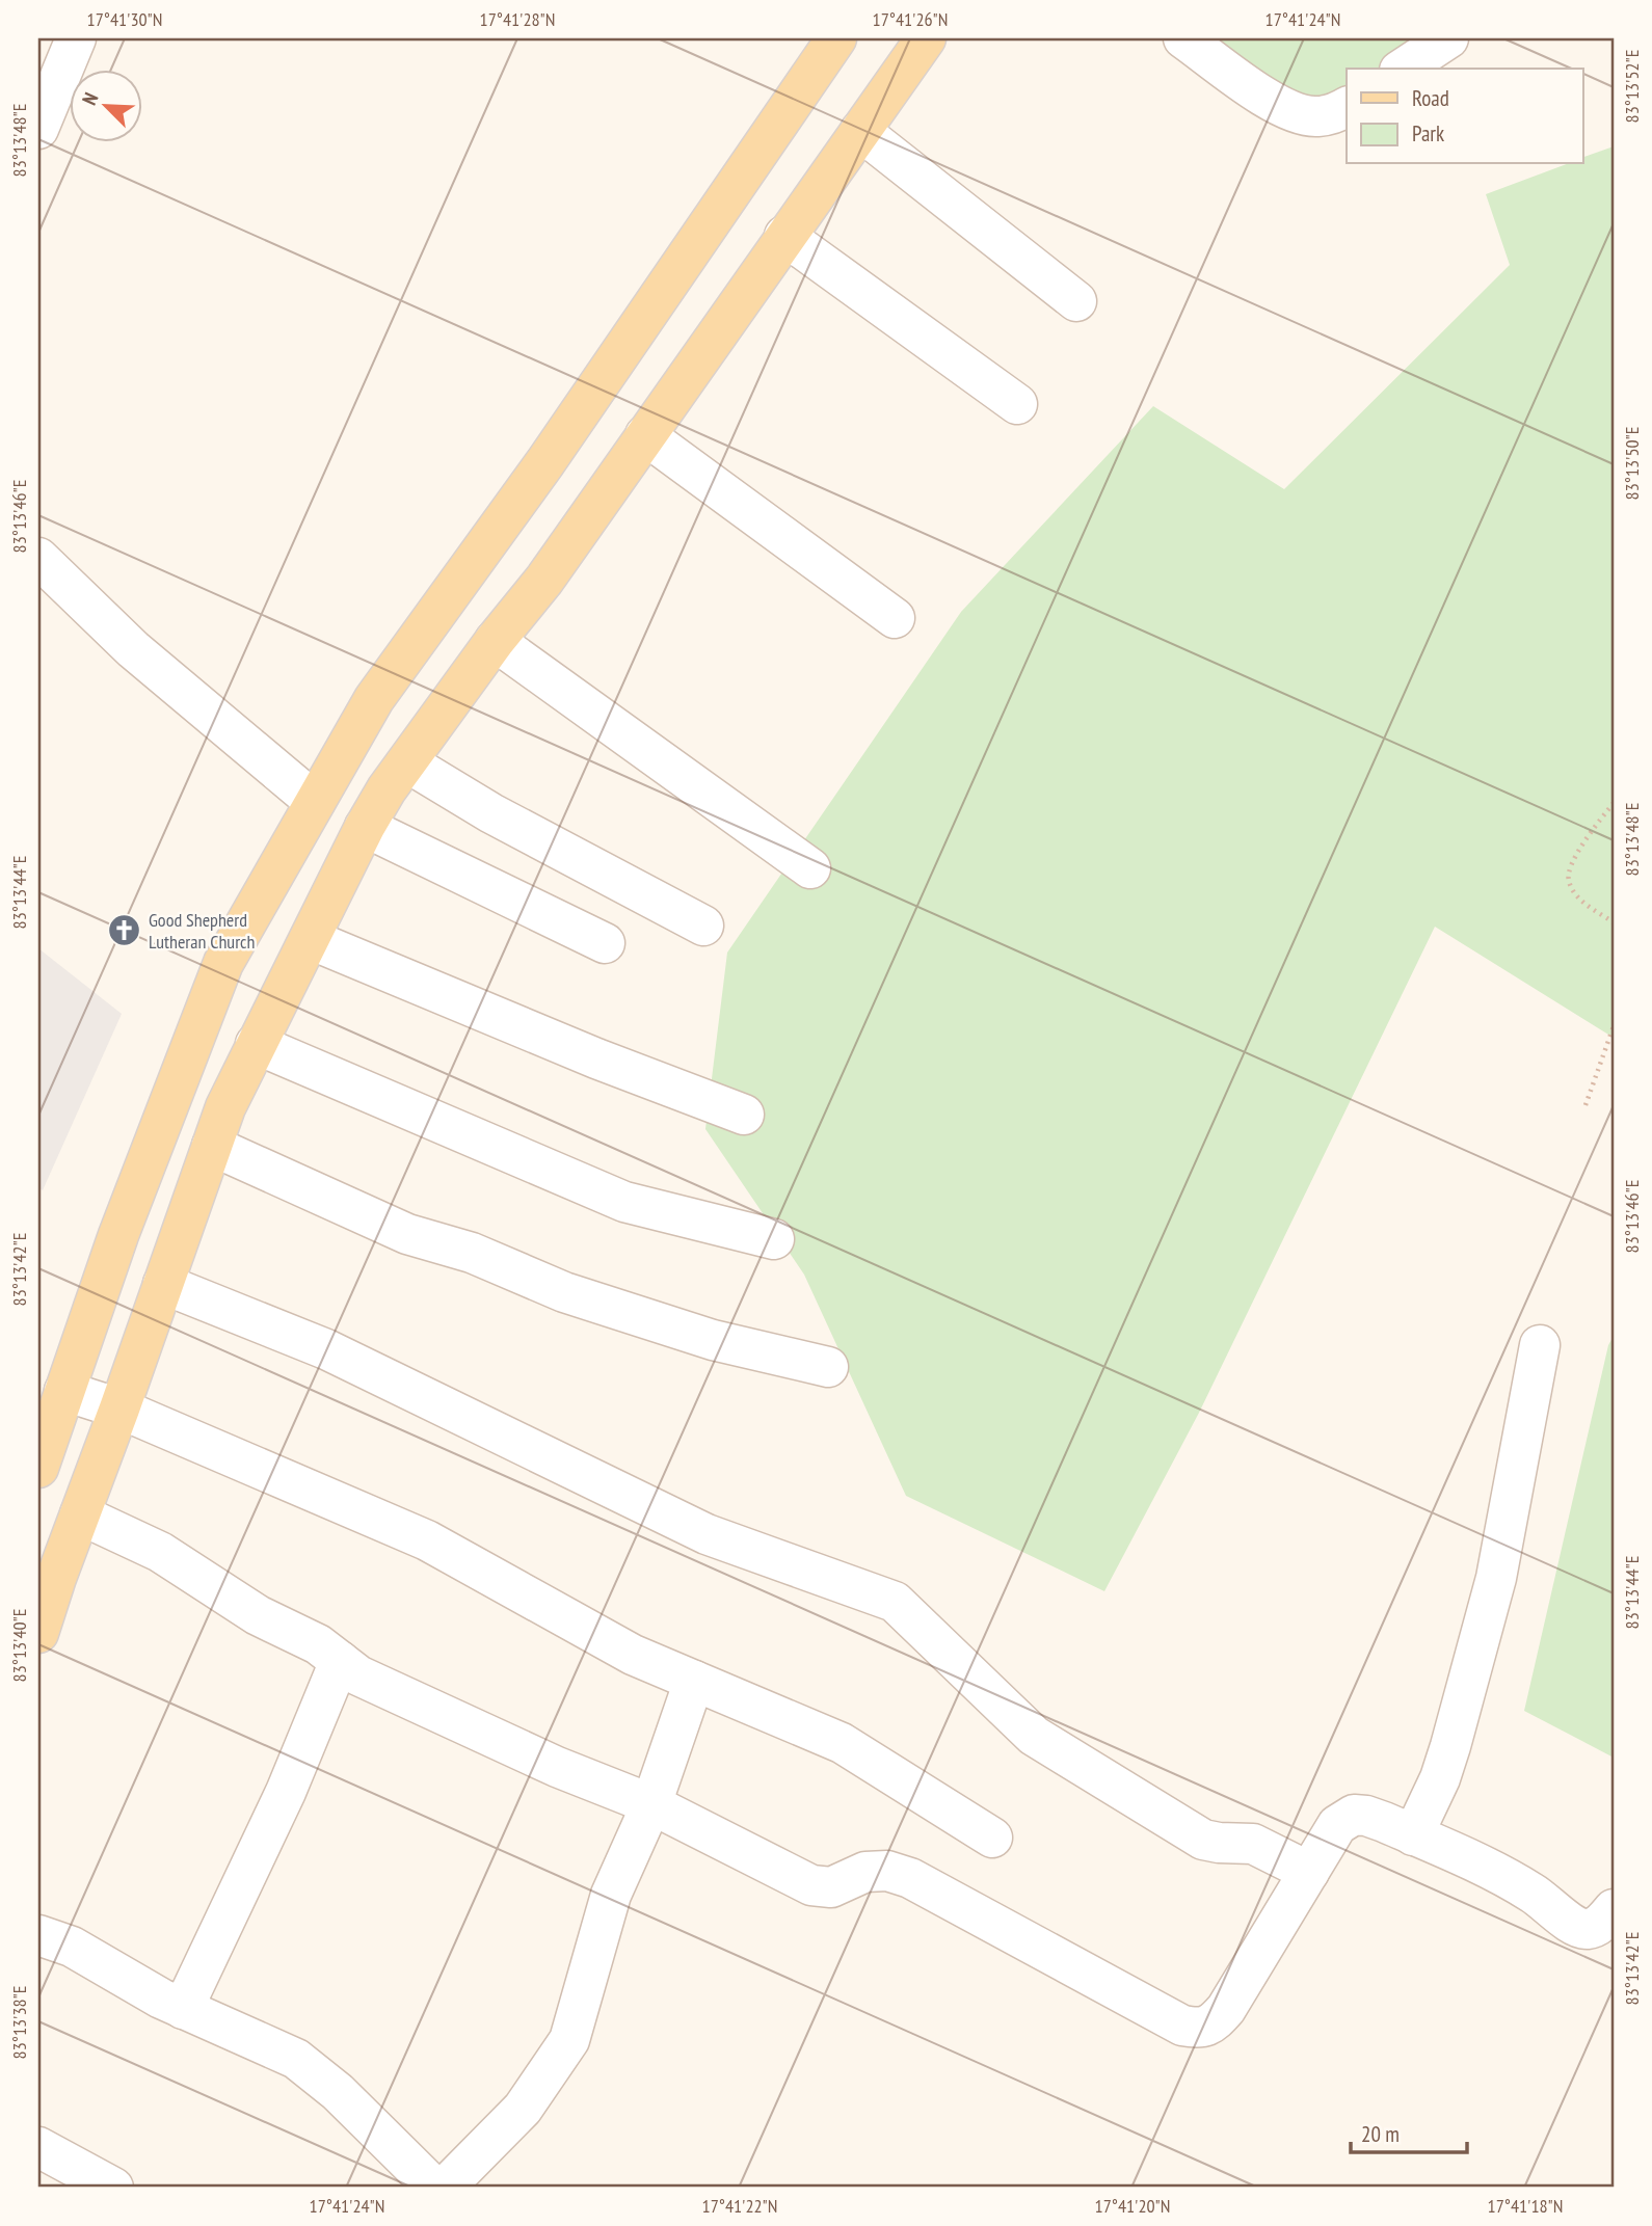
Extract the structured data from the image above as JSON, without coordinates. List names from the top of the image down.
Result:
{
  "places": {
    "church": ["Good Shepherd Lutheran Church"]
  },
  "legend": ["Road", "Park"],
  "scale_bar": "20 m",
  "north": "top left",
  "coordinates": [
    "17°41'30\"N",
    "17°41'28\"N",
    "17°41'26\"N",
    "17°41'24\"N",
    "83°13'52\"E",
    "83°13'48\"E",
    "83°13'50\"E",
    "83°13'46\"E",
    "83°13'44\"E",
    "83°13'42\"E",
    "83°13'40\"E",
    "83°13'38\"E",
    "17°41'22\"N",
    "17°41'20\"N",
    "17°41'18\"N"
  ]
}
